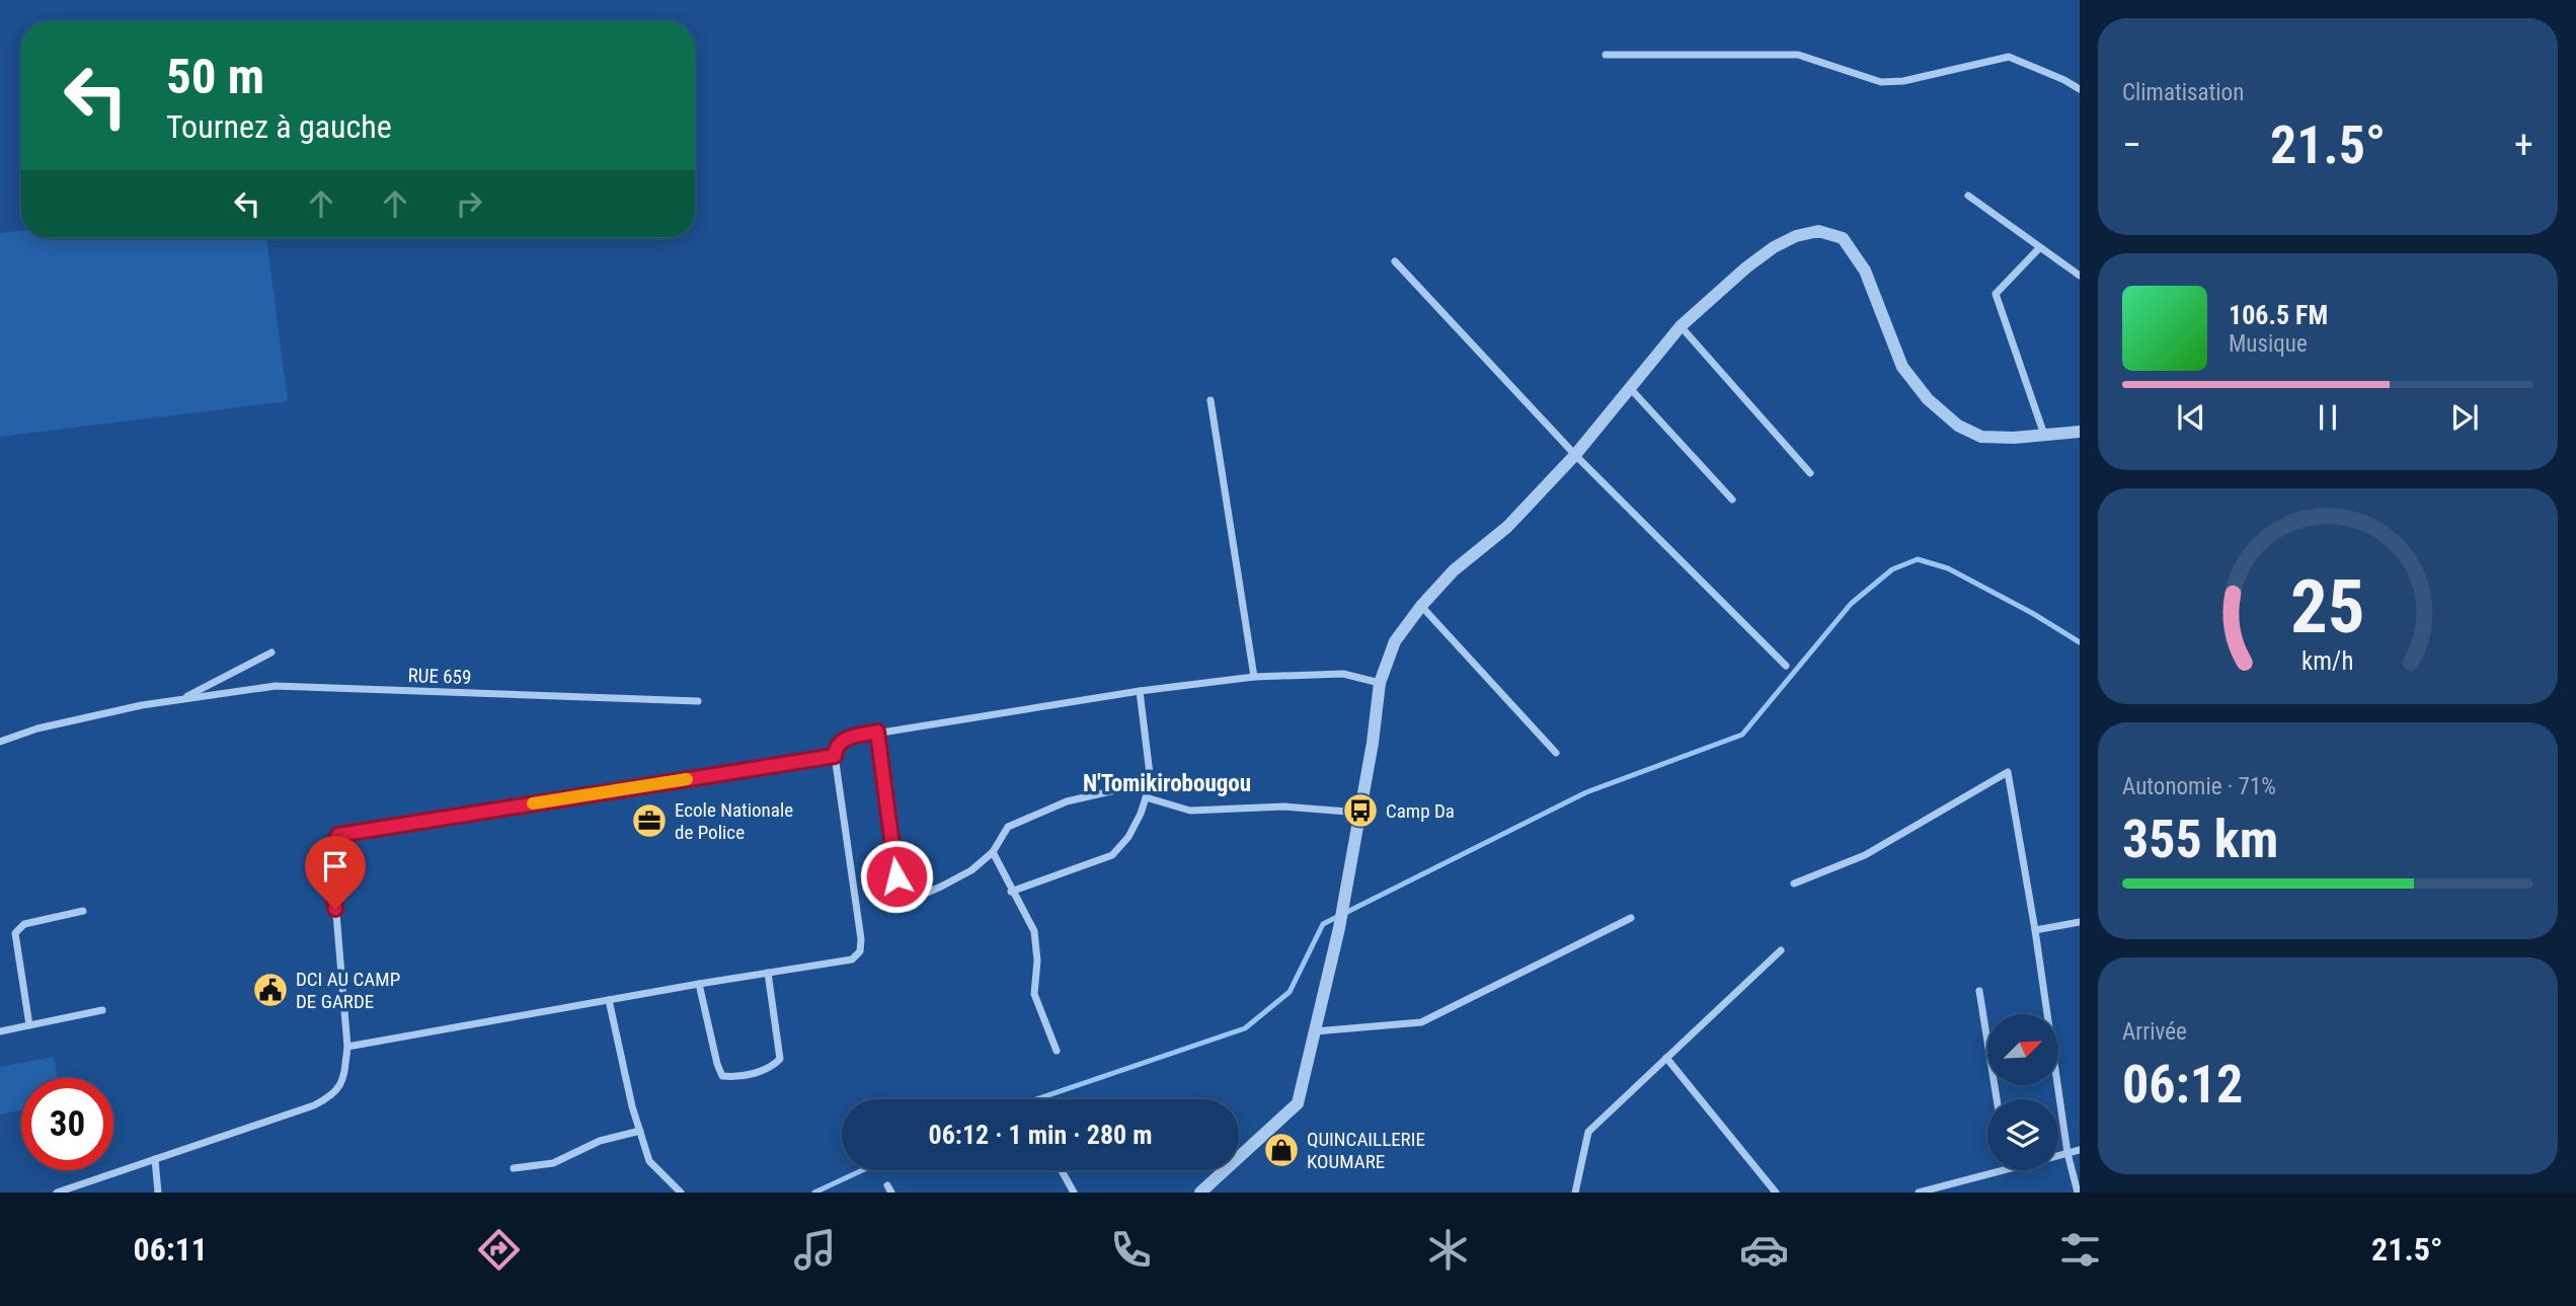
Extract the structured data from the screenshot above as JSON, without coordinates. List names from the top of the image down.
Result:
{
  "streets": {
    "street": ["RUE 659"]
  },
  "districts": ["N'Tomikirobougou"],
  "places": {
    "bus stop": ["Camp Da"],
    "office": ["Ecole Nationale de Police"],
    "public building": ["DCI AU CAMP DE GARDE"],
    "shop": ["QUINCAILLERIE KOUMARE"]
  },
  "north": "top right",
  "page": {
    "tile": [
      "Climatisation",
      ["Autonomie · 71%", "355 km"],
      ["Arrivée", "06:12"]
    ],
    "turn": ["50 m", "Tournez à gauche"],
    "heat": ["−", "21.5°", "+"],
    "song": ["106.5 FM", "Musique"],
    "limit": "30",
    "trip": "06:12 · 1 min · 280 m",
    "tabs": ["06:11", "21.5°"],
    "gauge": ["25", "km/h"]
  }
}
